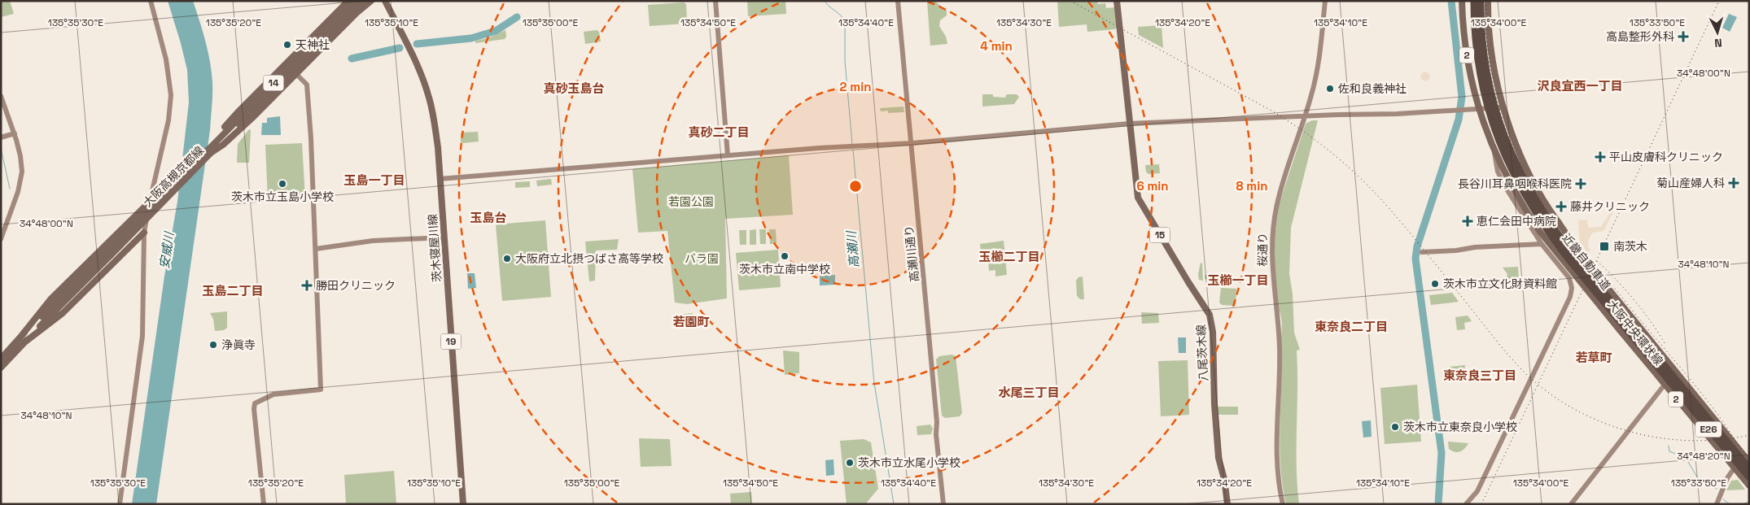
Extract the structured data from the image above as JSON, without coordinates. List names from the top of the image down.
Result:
{
  "streets": {
    "highway": ["近畿自動車道", "E26"],
    "main road": [
      "2",
      "14",
      "大阪高槻京都線",
      "15",
      "茨木寝屋川線",
      "大阪中央環状線",
      "19",
      "八尾茨木線"
    ],
    "street": ["桜通り", "高瀬川通り"]
  },
  "crossings": [
    ["14", "大阪高槻京都線"]
  ],
  "districts": [
    "沢良宜西一丁目",
    "真砂玉島台",
    "真砂二丁目",
    "玉島一丁目",
    "玉島台",
    "玉櫛二丁目",
    "玉櫛一丁目",
    "玉島二丁目",
    "若園町",
    "東奈良二丁目",
    "若草町",
    "東奈良三丁目",
    "水尾三丁目"
  ],
  "water": ["高瀬川", "安威川"],
  "parks": ["若園公園", "バラ園"],
  "places": {
    "health": [
      "高島整形外科",
      "平山皮膚科クリニック",
      "菊山産婦人科",
      "長谷川耳鼻咽喉科医院",
      "藤井クリニック",
      "恵仁会田中病院",
      "勝田クリニック"
    ],
    "other": [
      "天神社",
      "佐和良義神社",
      "茨木市立玉島小学校",
      "茨木市立南中学校",
      "大阪府立北摂つばさ高等学校",
      "茨木市立文化財資料館",
      "浄眞寺",
      "茨木市立東奈良小学校",
      "茨木市立水尾小学校"
    ],
    "transit": ["南茨木"]
  },
  "north": "bottom",
  "coordinates": [
    "135°35'30\"E",
    "135°35'20\"E",
    "135°35'10\"E",
    "135°35'00\"E",
    "135°34'50\"E",
    "135°34'40\"E",
    "135°34'30\"E",
    "135°34'20\"E",
    "135°34'10\"E",
    "135°34'00\"E",
    "135°33'50\"E",
    "34°48'00\"N",
    "34°48'10\"N",
    "34°48'20\"N"
  ],
  "rings": [
    "4 min",
    "2 min",
    "6 min",
    "8 min"
  ]
}
